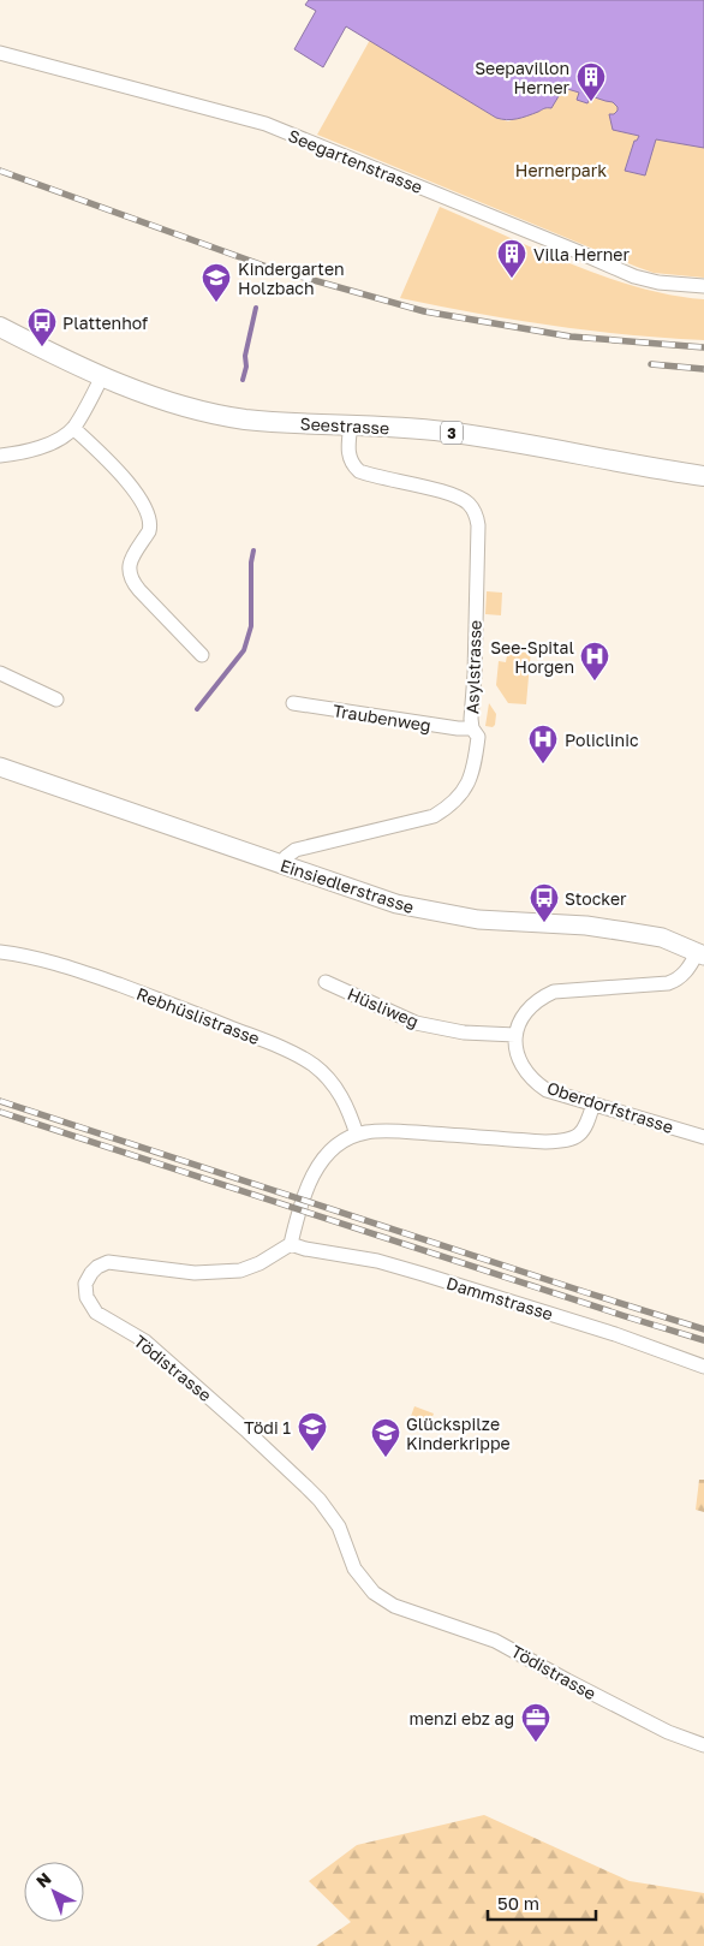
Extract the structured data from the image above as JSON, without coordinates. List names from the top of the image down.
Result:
{
  "streets": {
    "main road": ["Seestrasse", "3", "Einsiedlerstrasse"],
    "street": [
      "Seegartenstrasse",
      "Asylstrasse",
      "Traubenweg",
      "Hüsliweg",
      "Rebhüslistrasse",
      "Oberdorfstrasse",
      "Dammstrasse",
      "Tödistrasse"
    ]
  },
  "crossings": [
    ["Seestrasse", "Asylstrasse"],
    ["Asylstrasse", "Traubenweg"],
    ["Asylstrasse", "Einsiedlerstrasse"],
    ["Hüsliweg", "Oberdorfstrasse"],
    ["Dammstrasse", "Tödistrasse"]
  ],
  "parks": ["Hernerpark"],
  "places": {
    "building": ["Seepavillon Herner", "Villa Herner"],
    "school or university": ["Kindergarten Holzbach", "Tödi 1", "Glückspilze Kinderkrippe"],
    "bus stop": ["Plattenhof", "Stocker"],
    "hospital": ["See-Spital Horgen", "Policlinic"],
    "office": ["menzi ebz ag"]
  },
  "scale_bar": "50 m",
  "north": "top left"
}
